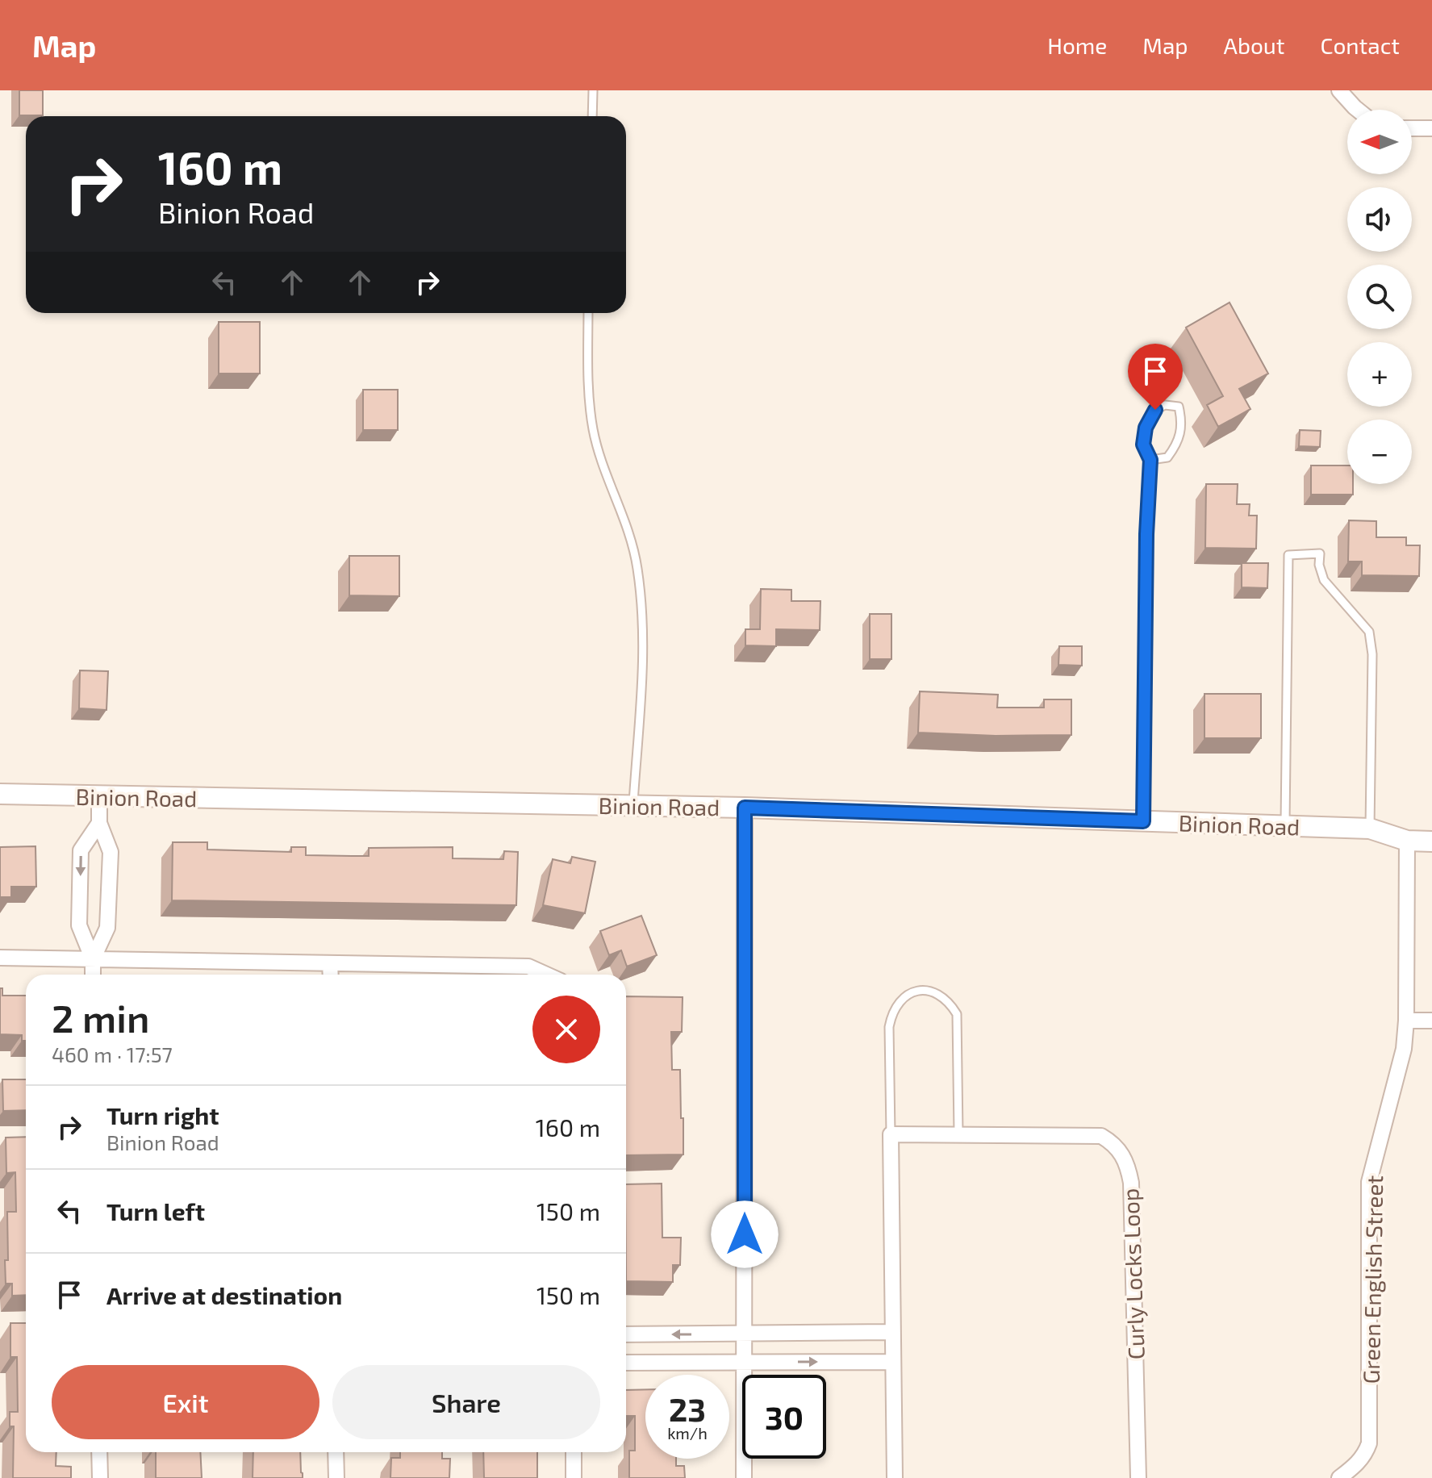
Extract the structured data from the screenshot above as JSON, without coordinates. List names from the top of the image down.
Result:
{
  "streets": {
    "main road": ["Binion Road"],
    "street": ["Curly Locks Loop", "Green English Street"]
  },
  "crossings": [
    ["Binion Road", "Green English Street"]
  ],
  "north": "left",
  "page": {
    "header": "Map",
    "nav": [
      "Home",
      "Map",
      "About",
      "Contact"
    ],
    "map_buttons": ["+", "−"],
    "turn": ["160 m", "Binion Road"],
    "heading": ["2 min", "460 m · 17:57"],
    "list": [
      {
        "name": "Turn right",
        "note": "Binion Road",
        "value": "160 m"
      },
      {
        "name": "Turn left",
        "value": "150 m"
      },
      {
        "name": "Arrive at destination",
        "value": "150 m"
      }
    ],
    "buttons": ["Exit", "Share"],
    "speed": "23 km/h",
    "limit": "30"
  }
}
